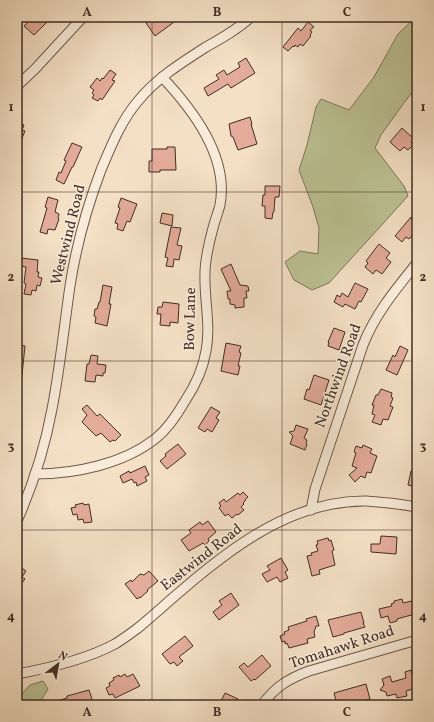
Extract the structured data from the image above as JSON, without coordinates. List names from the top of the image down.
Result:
{
  "streets": {
    "street": [
      "Westwind Road",
      "Bow Lane",
      "Northwind Road",
      "Eastwind Road",
      "Tomahawk Road"
    ]
  },
  "crossings": [
    ["Westwind Road", "Bow Lane"],
    ["Northwind Road", "Eastwind Road"]
  ],
  "north": "top right",
  "grid": {
    "columns": ["A", "B", "C"],
    "rows": [
      "1",
      "2",
      "3",
      "4"
    ]
  }
}
